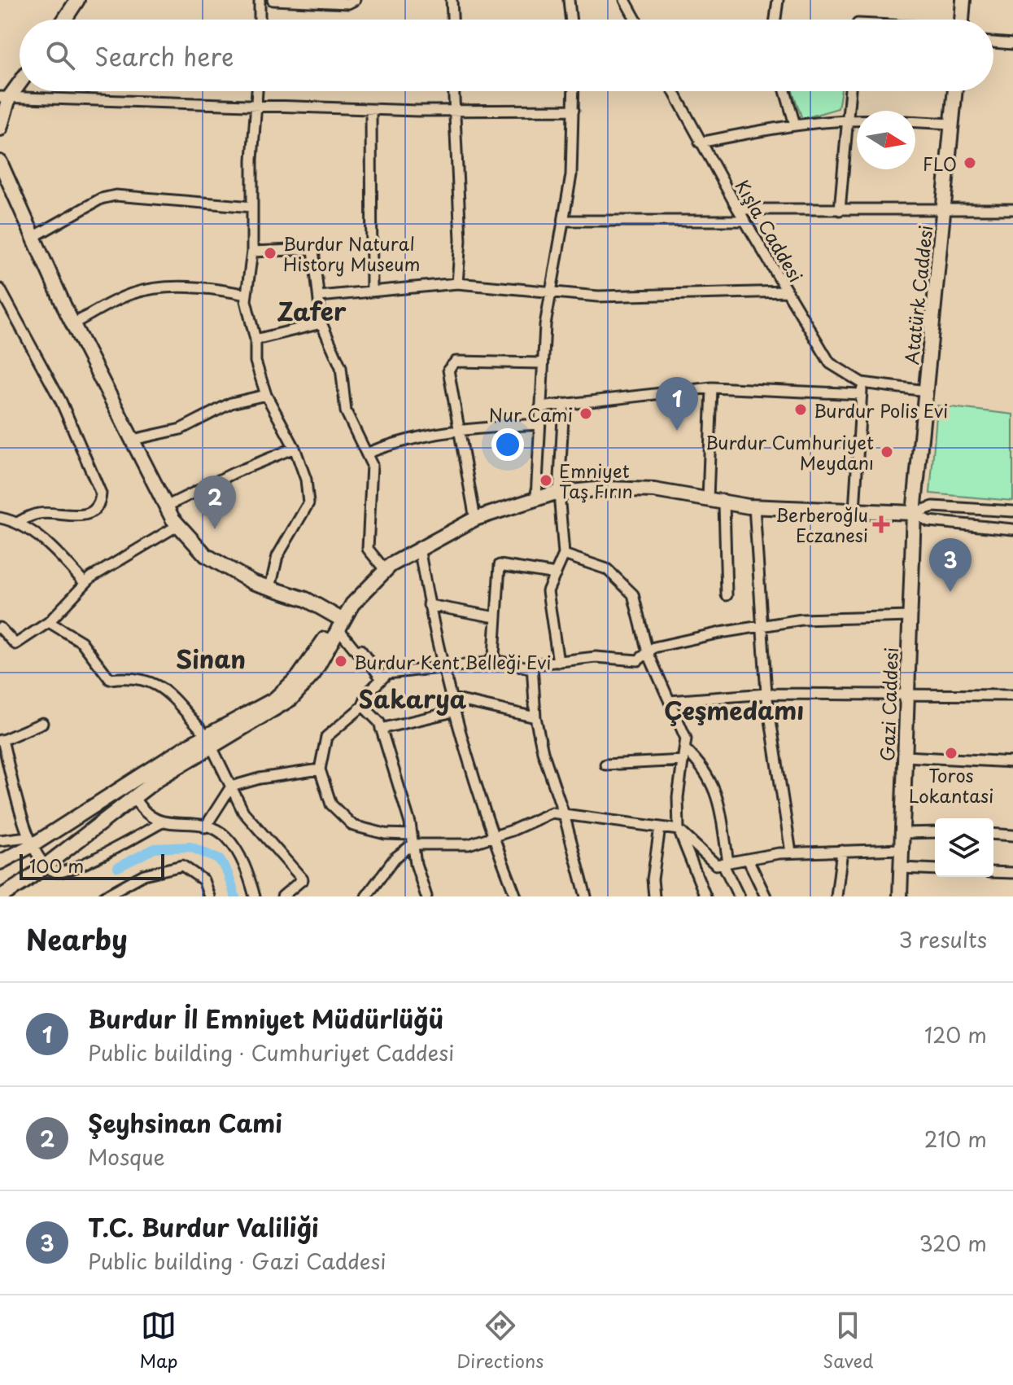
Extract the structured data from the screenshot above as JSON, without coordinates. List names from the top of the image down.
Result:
{
  "streets": {
    "main road": ["Atatürk Caddesi", "Gazi Caddesi"],
    "street": ["Kışla Caddesi"]
  },
  "crossings": [
    ["Atatürk Caddesi", "Gazi Caddesi"]
  ],
  "districts": [
    "Zafer",
    "Sinan",
    "Sakarya",
    "Çeşmedamı"
  ],
  "places": {
    "other": [
      "FLO",
      "Burdur Natural History Museum",
      "Burdur Polis Evi",
      "Nur Cami",
      "Burdur Cumhuriyet Meydanı",
      "Emniyet Taş Fırın",
      "Burdur Kent Belleği Evi",
      "Toros Lokantasi"
    ],
    "health": ["Berberoğlu Eczanesi"]
  },
  "scale_bar": "100 m",
  "north": "right",
  "page": {
    "search": "Search here",
    "pins": ["1", "2", "3"],
    "scale": "100 m",
    "heading": ["Nearby", "3 results"],
    "list": [
      {
        "mark": "1",
        "name": "Burdur İl Emniyet Müdürlüğü",
        "note": "Public building · Cumhuriyet Caddesi",
        "value": "120 m"
      },
      {
        "mark": "2",
        "name": "Şeyhsinan Cami",
        "note": "Mosque",
        "value": "210 m"
      },
      {
        "mark": "3",
        "name": "T.C. Burdur Valiliği",
        "note": "Public building · Gazi Caddesi",
        "value": "320 m"
      }
    ],
    "nav": ["Map", "Directions", "Saved"]
  }
}
